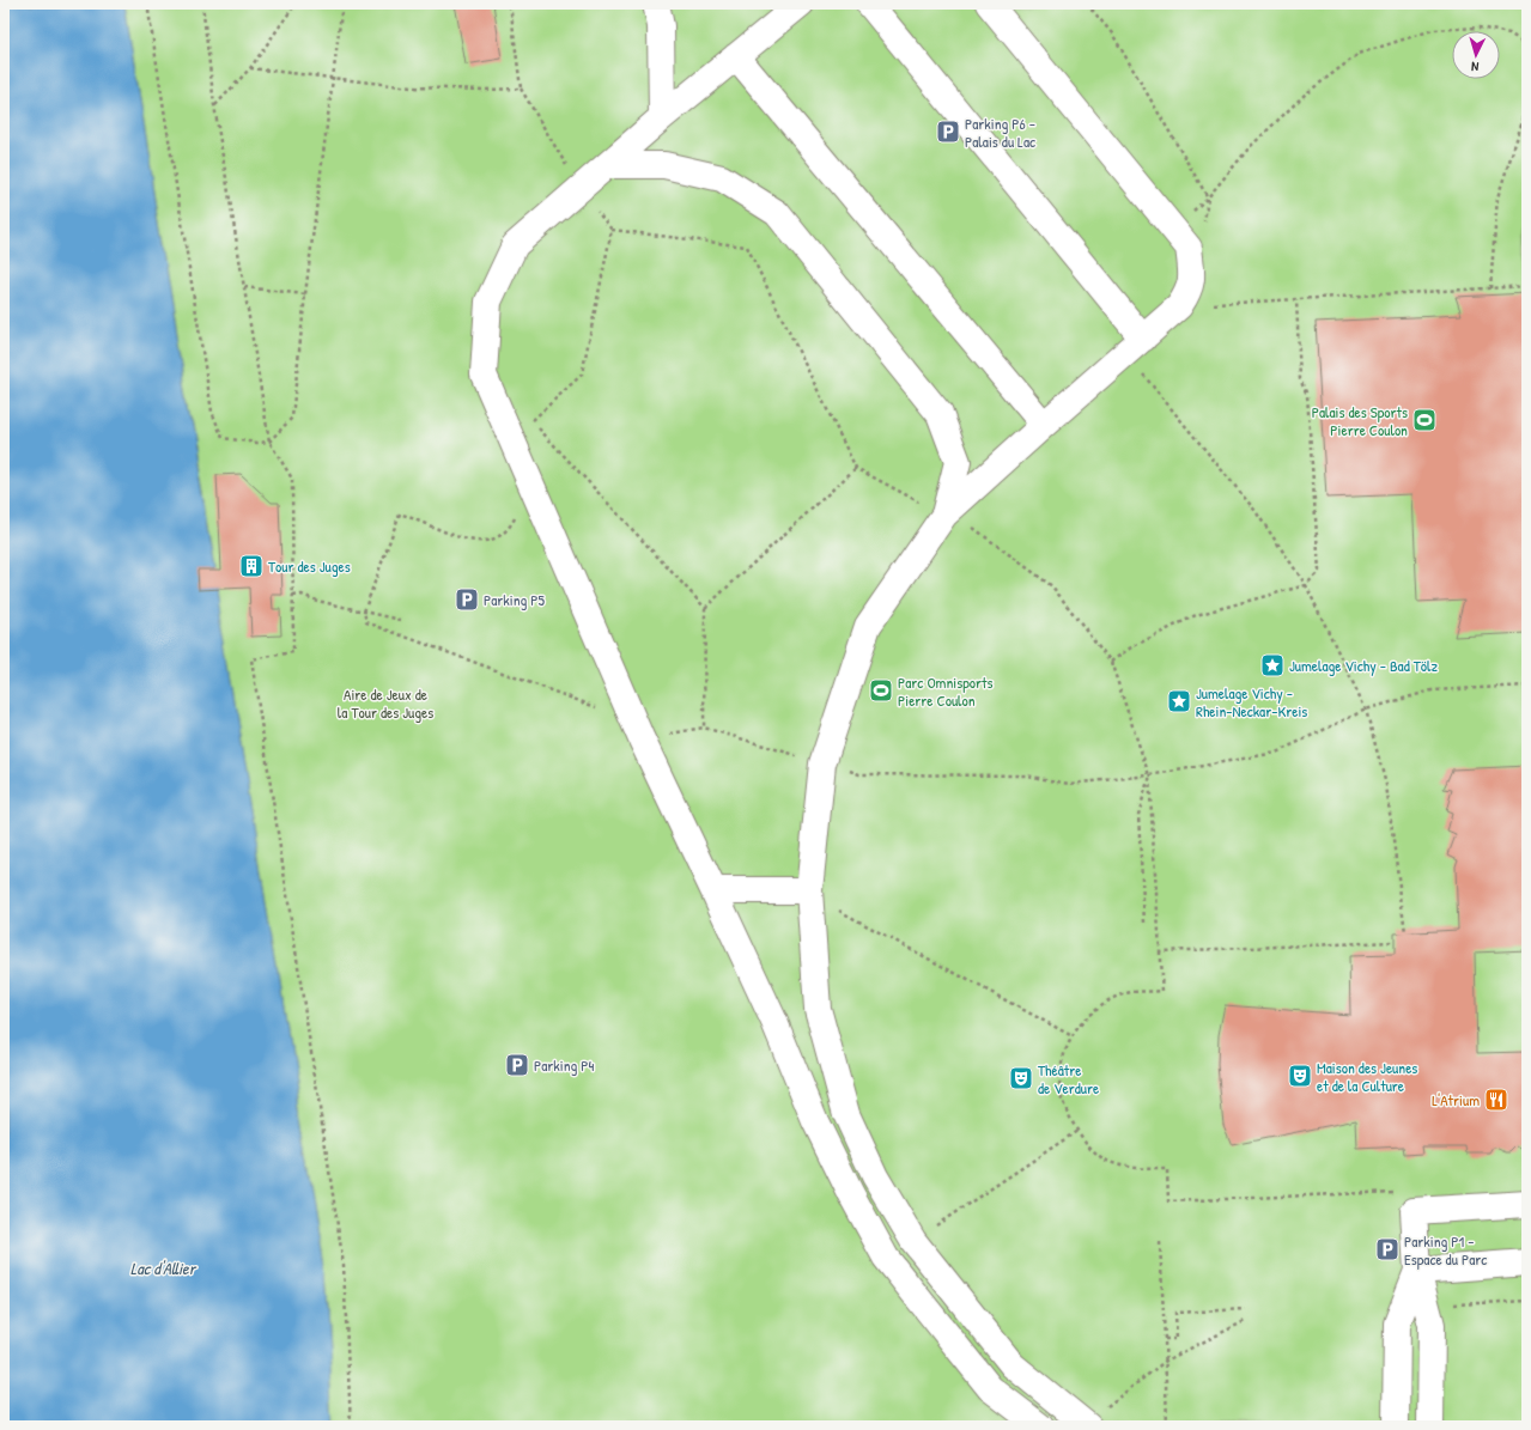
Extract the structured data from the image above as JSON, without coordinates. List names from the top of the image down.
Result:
{
  "water": ["Lac d'Allier"],
  "parks": ["Aire de Jeux de la Tour des Juges"],
  "places": {
    "parking": [
      "Parking P6 - Palais du Lac",
      "Parking P5",
      "Parking P4",
      "Parking P1 - Espace du Parc"
    ],
    "sports": ["Palais des Sports Pierre Coulon", "Parc Omnisports Pierre Coulon"],
    "building": ["Tour des Juges"],
    "place": ["Jumelage Vichy - Bad Tölz", "Jumelage Vichy - Rhein-Neckar-Kreis"],
    "theatre": ["Maison des Jeunes et de la Culture", "Théâtre de Verdure"],
    "restaurant": ["L'Atrium"]
  },
  "north": "bottom"
}
